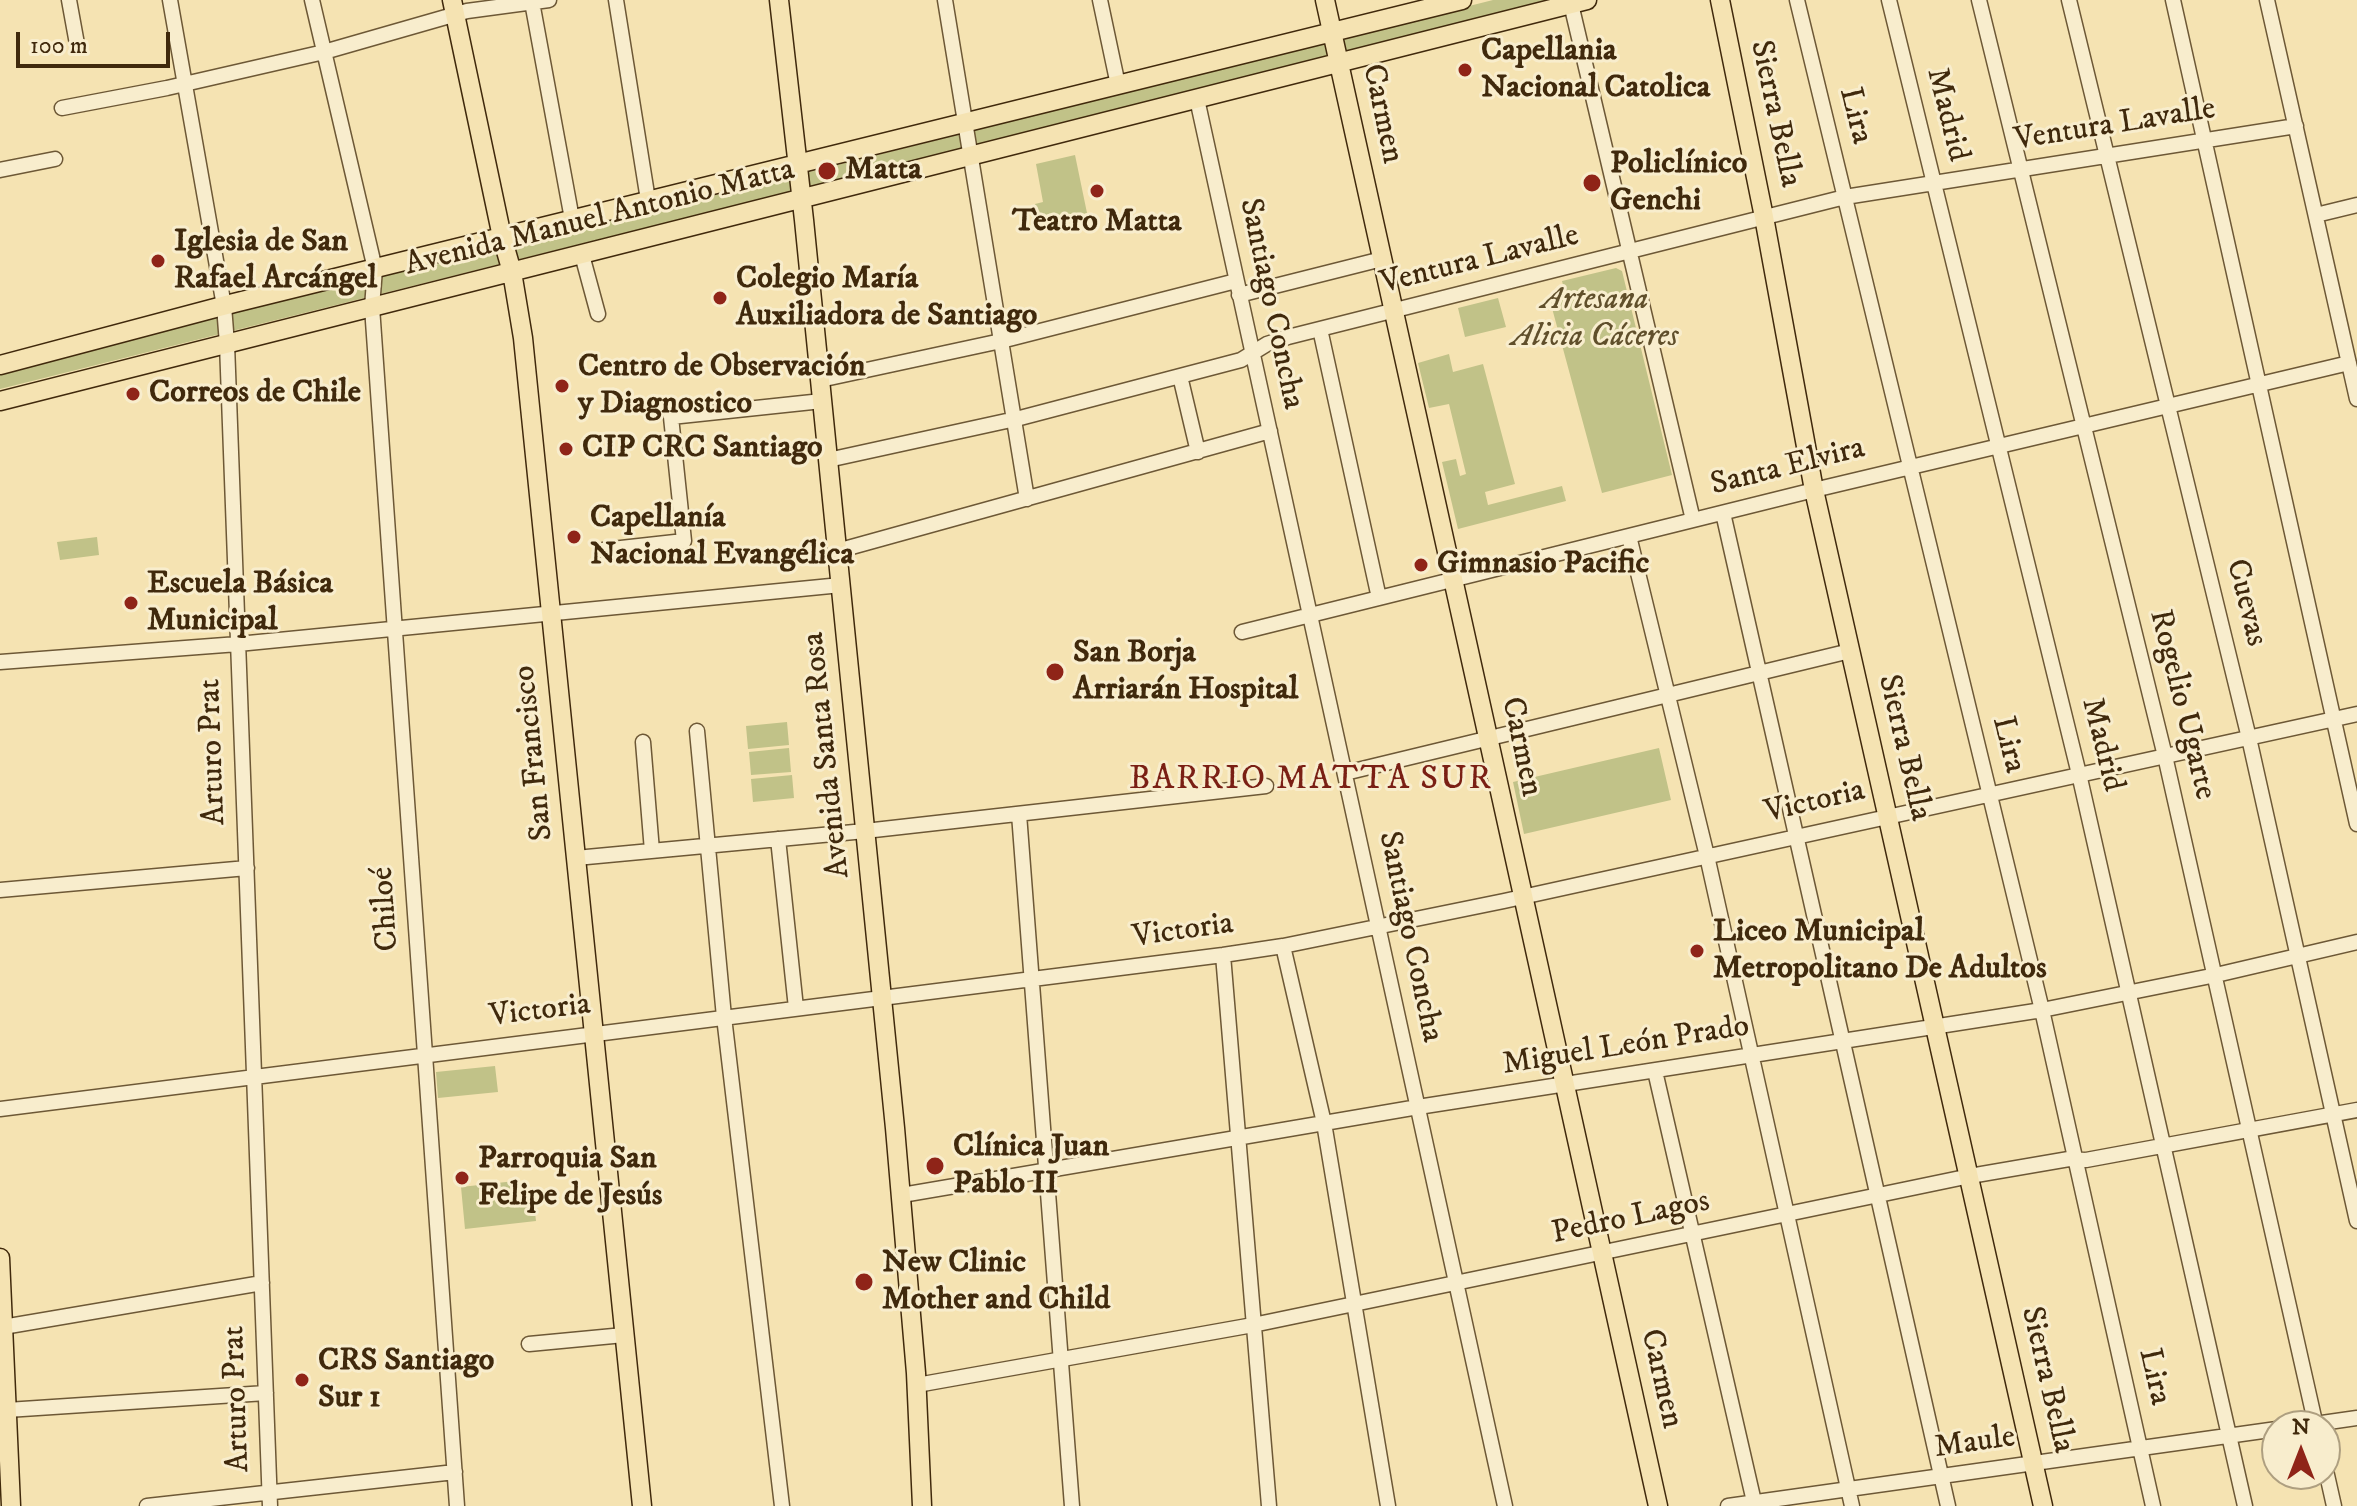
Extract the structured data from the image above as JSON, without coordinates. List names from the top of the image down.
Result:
{
  "streets": {
    "main road": [
      "Carmen",
      "Sierra Bella",
      "Avenida Manuel Antonio Matta",
      "San Francisco",
      "Avenida Santa Rosa"
    ],
    "street": [
      "Madrid",
      "Lira",
      "Ventura Lavalle",
      "Santiago Concha",
      "Santa Elvira",
      "Cuevas",
      "Rogelio Ugarte",
      "Arturo Prat",
      "Victoria",
      "Chiloé",
      "Miguel León Prado",
      "Pedro Lagos",
      "Maule"
    ]
  },
  "crossings": [
    ["Carmen", "Ventura Lavalle"],
    ["Carmen", "Avenida Manuel Antonio Matta"],
    ["Carmen", "Santa Elvira"],
    ["Carmen", "Victoria"],
    ["Carmen", "Miguel León Prado"],
    ["Carmen", "Pedro Lagos"],
    ["Sierra Bella", "Ventura Lavalle"],
    ["Sierra Bella", "Santa Elvira"],
    ["Sierra Bella", "Victoria"],
    ["Sierra Bella", "Miguel León Prado"],
    ["Sierra Bella", "Pedro Lagos"],
    ["Sierra Bella", "Maule"],
    ["Madrid", "Ventura Lavalle"],
    ["Madrid", "Santa Elvira"],
    ["Madrid", "Victoria"],
    ["Madrid", "Miguel León Prado"],
    ["Madrid", "Pedro Lagos"],
    ["Madrid", "Maule"],
    ["Lira", "Ventura Lavalle"],
    ["Lira", "Santa Elvira"],
    ["Lira", "Victoria"],
    ["Lira", "Miguel León Prado"],
    ["Lira", "Pedro Lagos"],
    ["Lira", "Maule"],
    ["Ventura Lavalle", "Santiago Concha"],
    ["Ventura Lavalle", "Cuevas"],
    ["Ventura Lavalle", "Rogelio Ugarte"],
    ["Ventura Lavalle", "Avenida Santa Rosa"],
    ["Avenida Manuel Antonio Matta", "Santiago Concha"],
    ["Avenida Manuel Antonio Matta", "Arturo Prat"],
    ["Avenida Manuel Antonio Matta", "San Francisco"],
    ["Avenida Manuel Antonio Matta", "Avenida Santa Rosa"],
    ["Avenida Manuel Antonio Matta", "Chiloé"],
    ["Santiago Concha", "Santa Elvira"],
    ["Santiago Concha", "Victoria"],
    ["Santiago Concha", "Miguel León Prado"],
    ["Santiago Concha", "Pedro Lagos"],
    ["Santa Elvira", "Cuevas"],
    ["Santa Elvira", "Rogelio Ugarte"],
    ["Cuevas", "Victoria"],
    ["Cuevas", "Miguel León Prado"],
    ["Cuevas", "Pedro Lagos"],
    ["Rogelio Ugarte", "Victoria"],
    ["Rogelio Ugarte", "Miguel León Prado"],
    ["Rogelio Ugarte", "Pedro Lagos"],
    ["Arturo Prat", "Victoria"],
    ["San Francisco", "Victoria"],
    ["Avenida Santa Rosa", "Victoria"],
    ["Avenida Santa Rosa", "Miguel León Prado"],
    ["Avenida Santa Rosa", "Pedro Lagos"],
    ["Victoria", "Chiloé"]
  ],
  "districts": ["BARRIO MATTA SUR"],
  "parks": ["Artesana Alicia Cáceres"],
  "places": [
    "Capellania Nacional Catolica",
    "Matta",
    "Policlínico Genchi",
    "Teatro Matta",
    "Iglesia de San Rafael Arcángel",
    "Colegio María Auxiliadora de Santiago",
    "Centro de Observación y Diagnostico",
    "Correos de Chile",
    "CIP CRC Santiago",
    "Capellanía Nacional Evangélica",
    "Gimnasio Pacific",
    "Escuela Básica Municipal",
    "San Borja Arriarán Hospital",
    "Liceo Municipal Metropolitano De Adultos",
    "Clínica Juan Pablo II",
    "Parroquia San Felipe de Jesús",
    "New Clinic Mother and Child",
    "CRS Santiago Sur 1"
  ],
  "scale_bar": "100 m",
  "north": "top"
}
